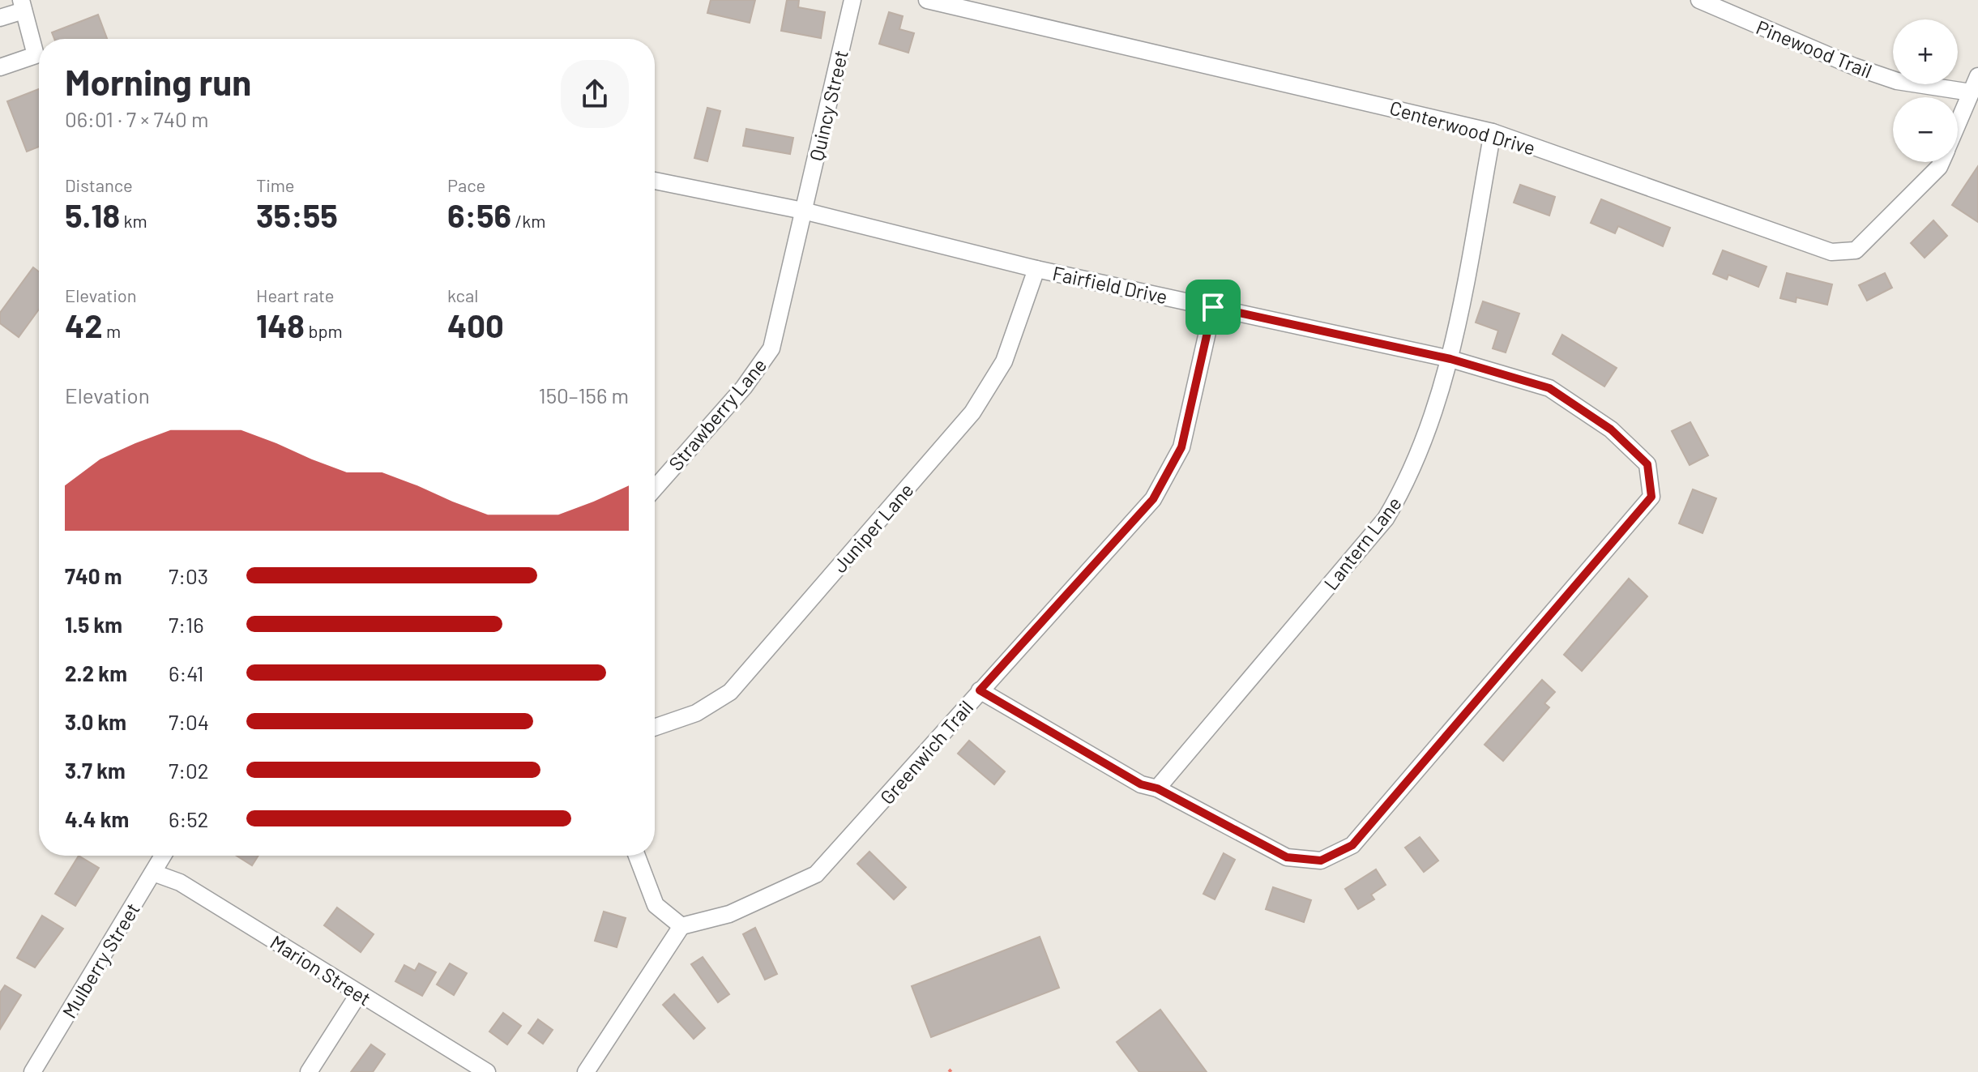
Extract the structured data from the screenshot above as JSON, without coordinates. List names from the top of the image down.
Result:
{
  "streets": {
    "street": [
      "Pinewood Trail",
      "Quincy Street",
      "Centerwood Drive",
      "Fairfield Drive",
      "Strawberry Lane",
      "Juniper Lane",
      "Lantern Lane",
      "Greenwich Trail",
      "Mulberry Street",
      "Marion Street"
    ]
  },
  "crossings": [
    ["Pinewood Trail", "Centerwood Drive"],
    ["Quincy Street", "Fairfield Drive"],
    ["Quincy Street", "Strawberry Lane"],
    ["Centerwood Drive", "Lantern Lane"],
    ["Fairfield Drive", "Strawberry Lane"],
    ["Fairfield Drive", "Juniper Lane"],
    ["Fairfield Drive", "Lantern Lane"],
    ["Fairfield Drive", "Greenwich Trail"],
    ["Mulberry Street", "Marion Street"]
  ],
  "page": {
    "map_buttons": ["+", "−"],
    "heading": ["Morning run", "06:01 · 7 × 740 m"],
    "stats": [
      ["Distance", "5.18 km"],
      ["Time", "35:55"],
      ["Pace", "6:56 /km"],
      ["Elevation", "42 m"],
      ["Heart rate", "148 bpm"],
      ["kcal", "400"]
    ],
    "chart": ["Elevation", "150–156 m"],
    "list": [
      {
        "name": "740 m",
        "note": "7:03"
      },
      {
        "name": "1.5 km",
        "note": "7:16"
      },
      {
        "name": "2.2 km",
        "note": "6:41"
      },
      {
        "name": "3.0 km",
        "note": "7:04"
      },
      {
        "name": "3.7 km",
        "note": "7:02"
      },
      {
        "name": "4.4 km",
        "note": "6:52"
      }
    ]
  }
}
